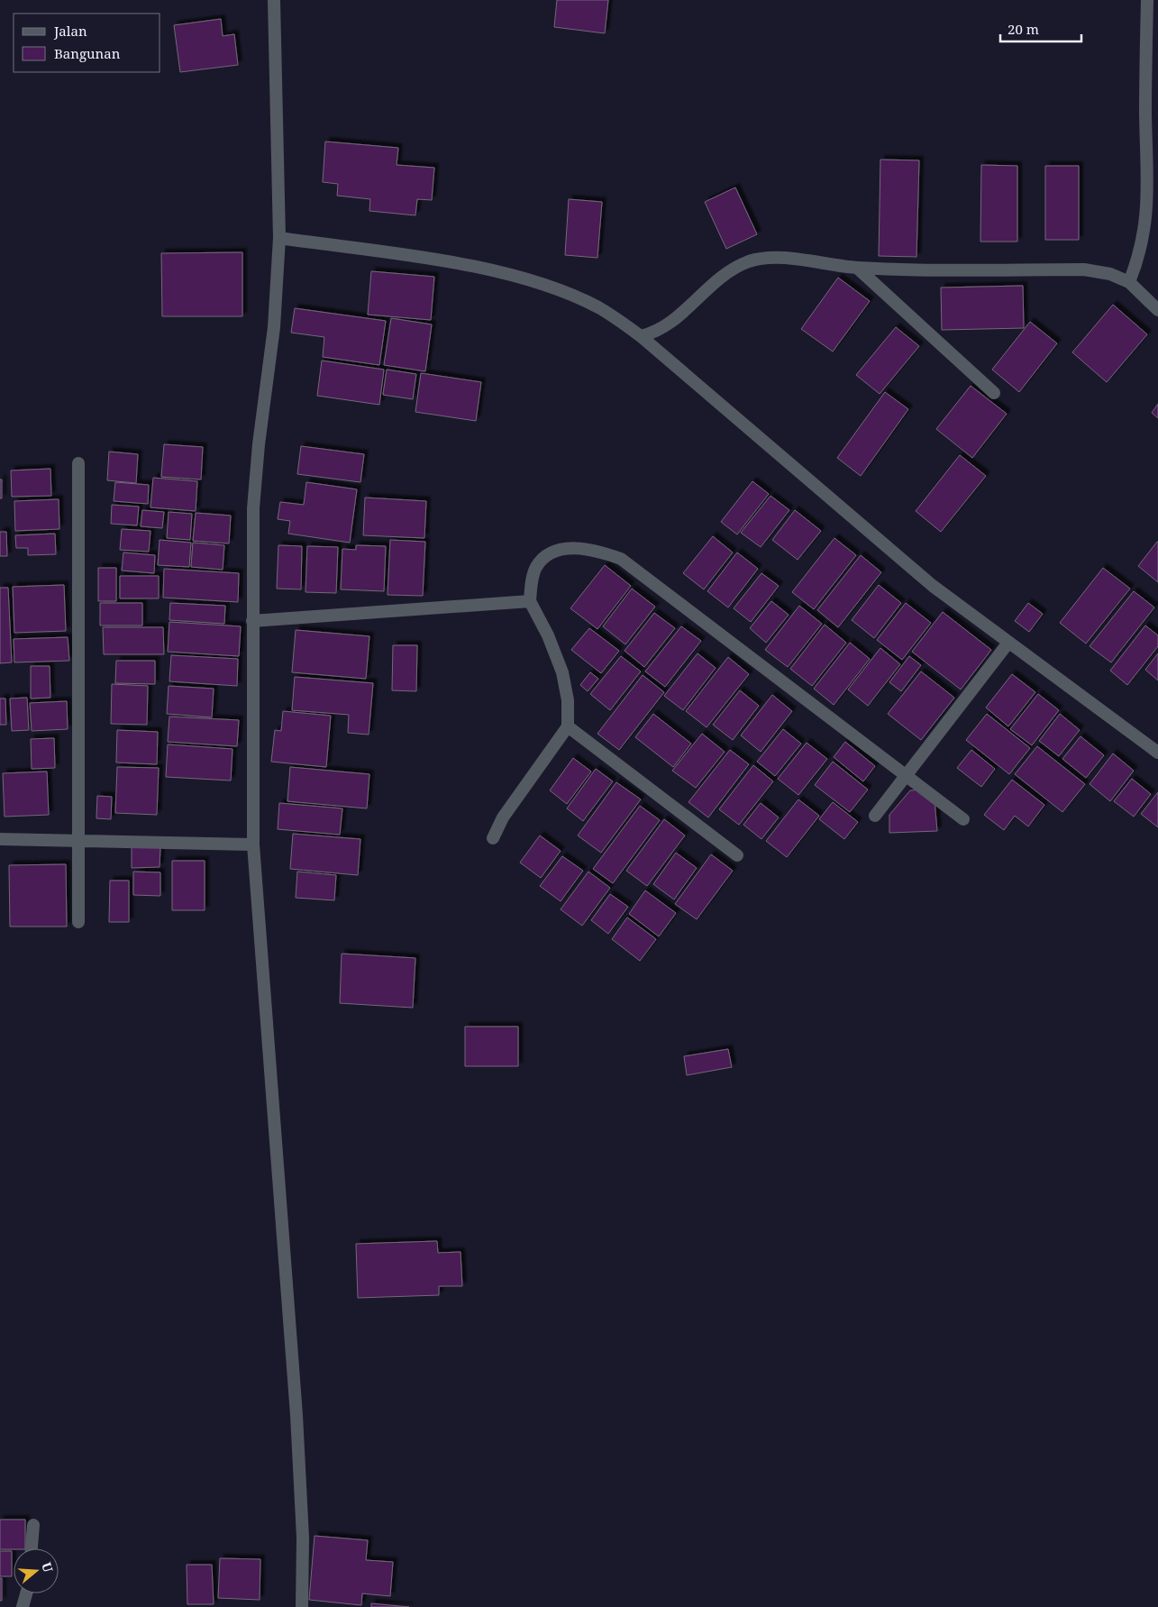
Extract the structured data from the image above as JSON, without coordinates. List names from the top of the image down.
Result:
{
  "legend": ["Jalan", "Bangunan"],
  "scale_bar": "20 m",
  "north": "right"
}
